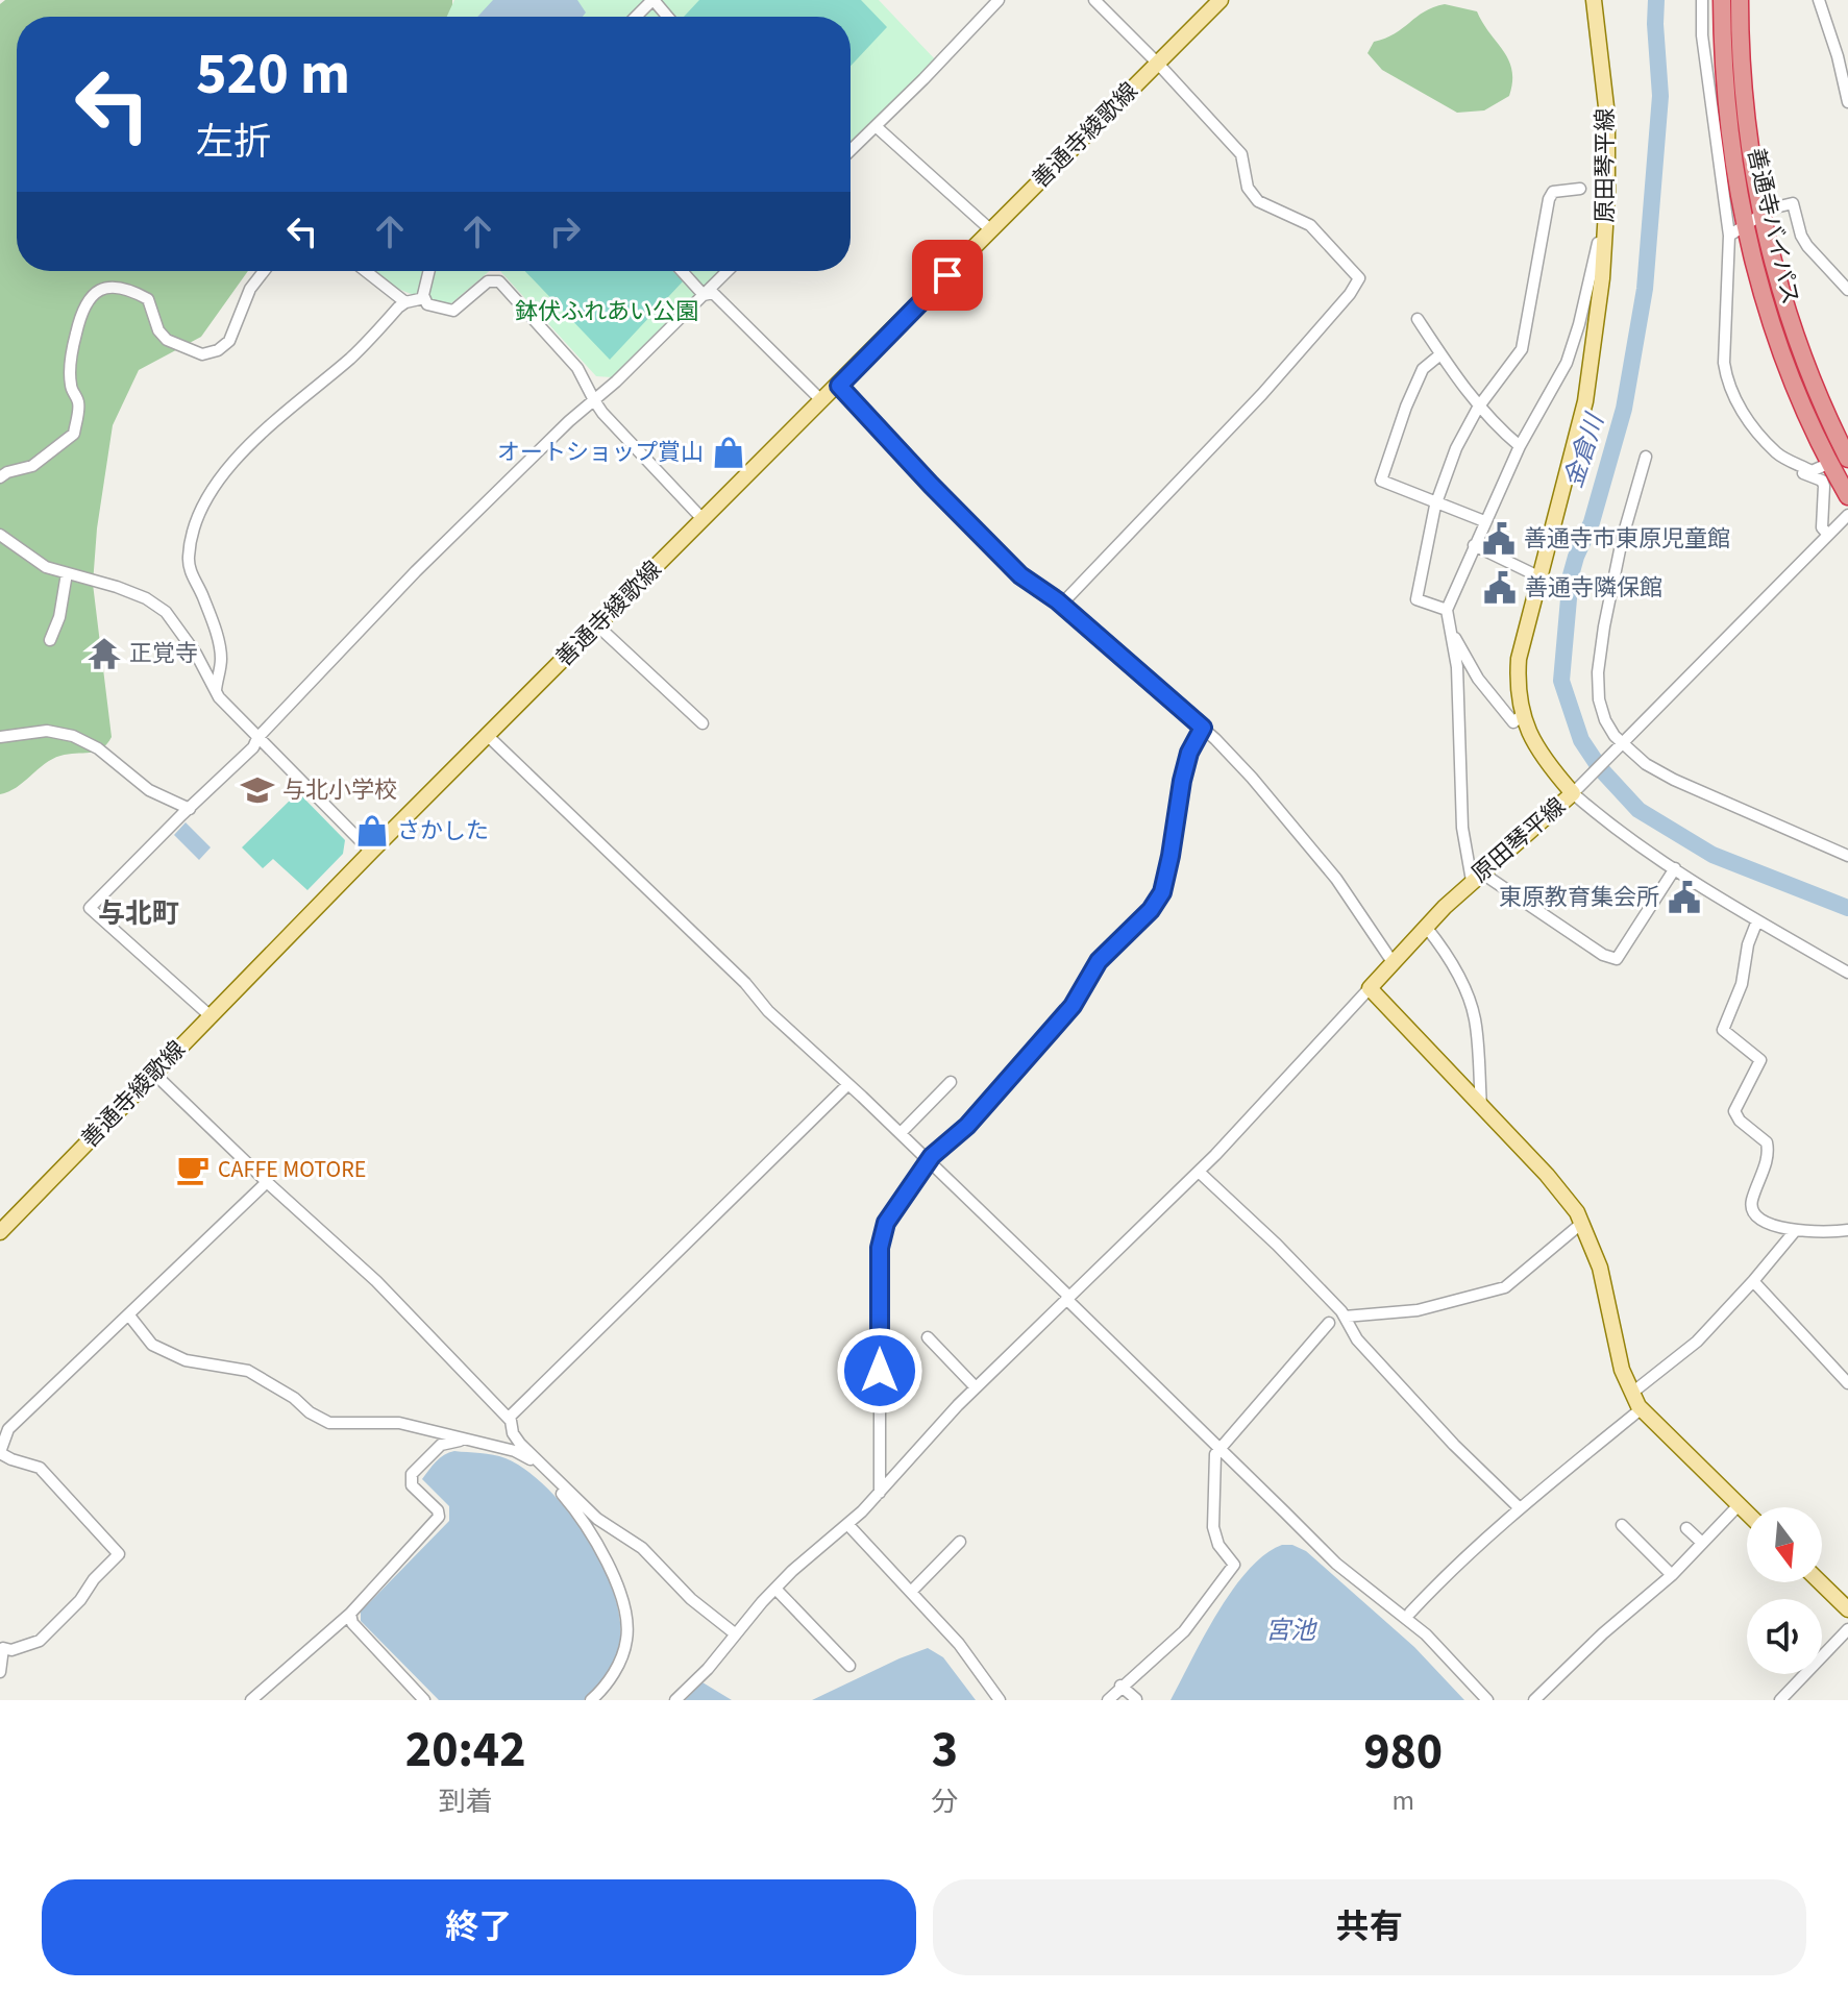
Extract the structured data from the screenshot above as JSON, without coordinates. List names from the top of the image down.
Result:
{
  "streets": {
    "highway": ["善通寺バイパス"],
    "main road": ["善通寺綾歌線", "原田琴平線"]
  },
  "districts": ["与北町"],
  "water": ["金倉川", "宮池"],
  "parks": ["鉢伏ふれあい公園"],
  "places": {
    "shop": ["オートショップ賞山", "さかした"],
    "public building": ["善通寺市東原児童館", "善通寺隣保館", "東原教育集会所"],
    "temple": ["正覚寺"],
    "school or university": ["与北小学校"],
    "cafe": ["CAFFE MOTORE"]
  },
  "north": "bottom",
  "page": {
    "turn": ["520 m", "左折"],
    "eta": [
      "20:42",
      "到着",
      "3",
      "分",
      "980",
      "m"
    ],
    "buttons": ["終了", "共有"]
  }
}
